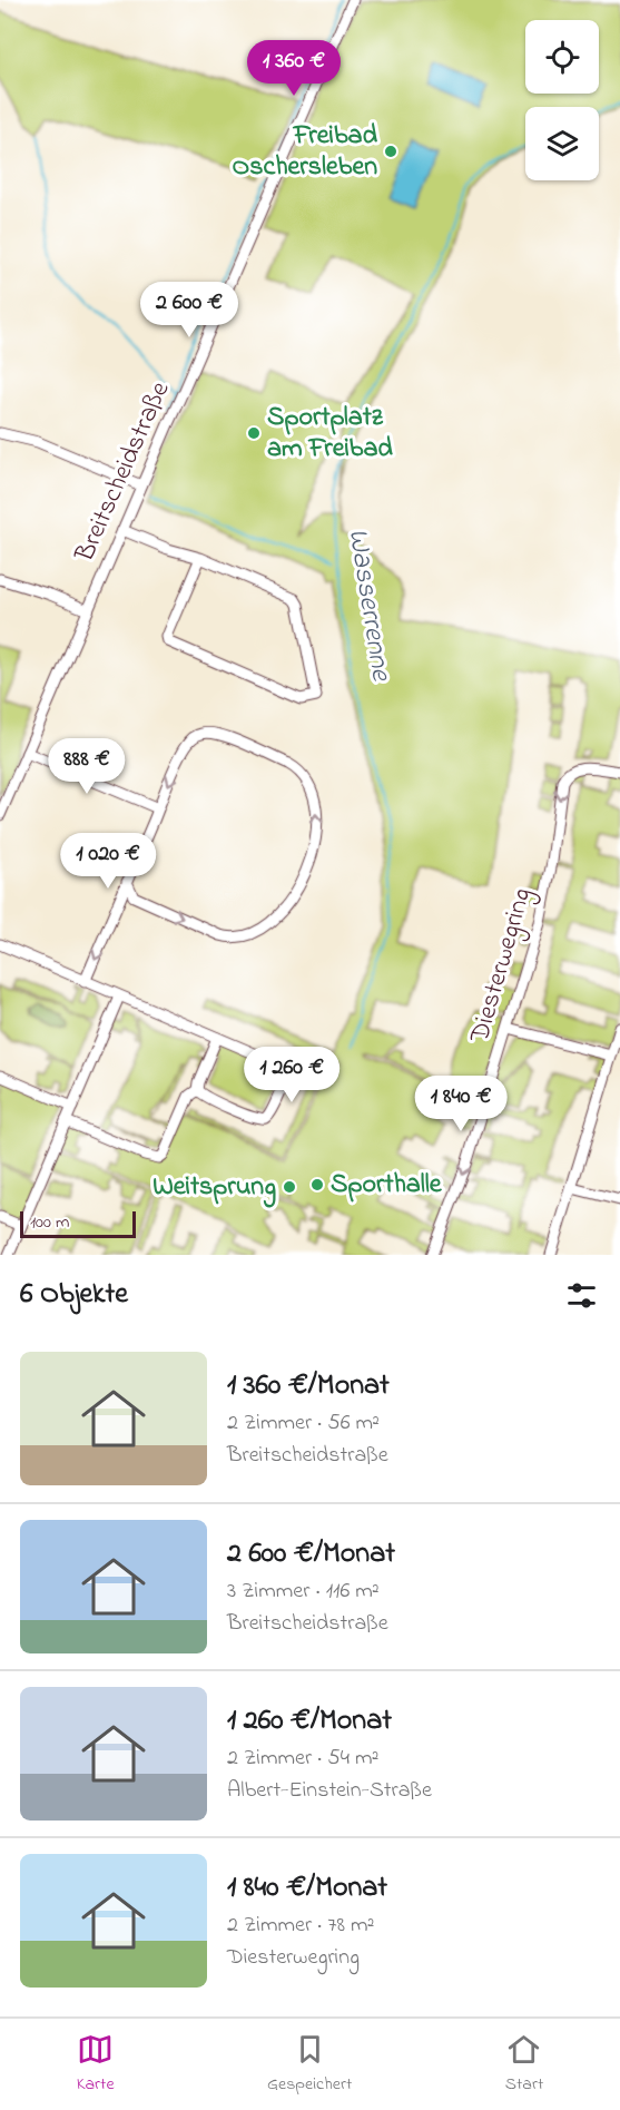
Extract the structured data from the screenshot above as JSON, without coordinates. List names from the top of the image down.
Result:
{
  "streets": {
    "street": ["Breitscheidstraße", "Diesterwegring"]
  },
  "one_way": ["Diesterwegring"],
  "water": ["Wasserrenne"],
  "places": [
    "Freibad Oschersleben",
    "Sportplatz am Freibad",
    "Sporthalle",
    "Weitsprung"
  ],
  "scale_bar": "100 m",
  "page": {
    "price": [
      "1 360 €",
      "2 600 €",
      "888 €",
      "1 020 €",
      "1 260 €",
      "1 840 €"
    ],
    "scale": "100 m",
    "heading": "6 Objekte",
    "list": [
      {
        "name": "1 360 €/Monat",
        "note": "2 Zimmer · 56 m² · Breitscheidstraße"
      },
      {
        "name": "2 600 €/Monat",
        "note": "3 Zimmer · 116 m² · Breitscheidstraße"
      },
      {
        "name": "1 260 €/Monat",
        "note": "2 Zimmer · 54 m² · Albert-Einstein-Straße"
      },
      {
        "name": "1 840 €/Monat",
        "note": "2 Zimmer · 78 m² · Diesterwegring"
      }
    ],
    "tabs": ["Karte", "Gespeichert", "Start"]
  }
}
